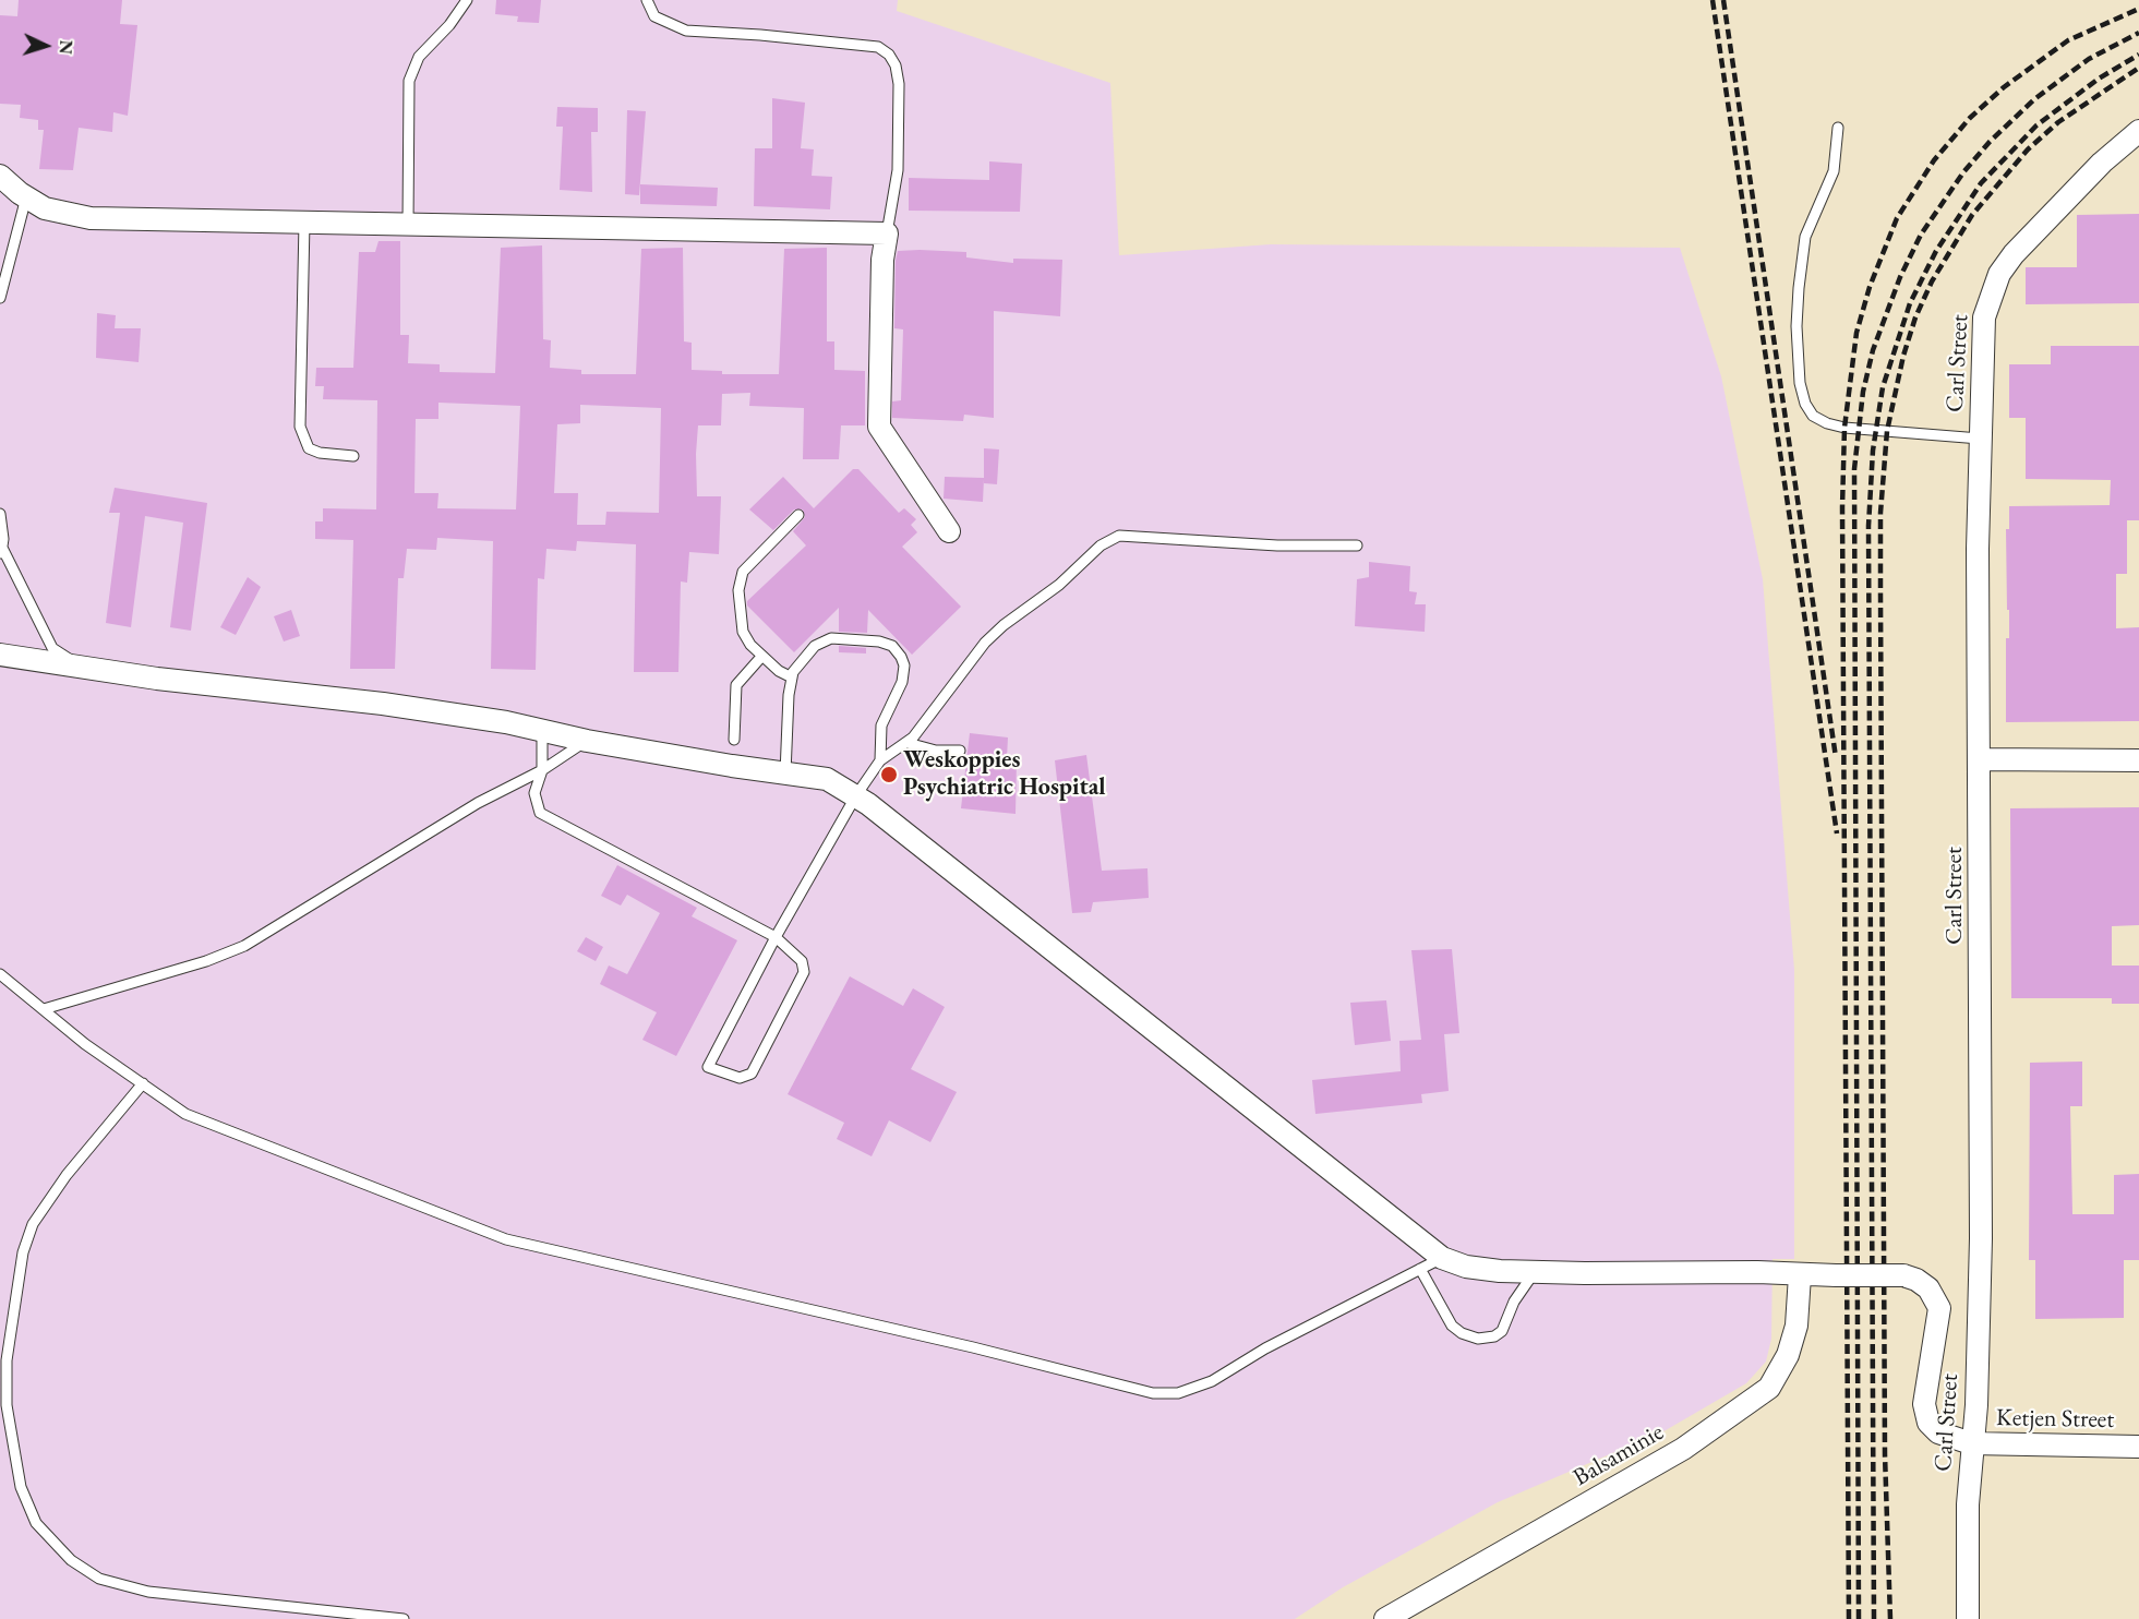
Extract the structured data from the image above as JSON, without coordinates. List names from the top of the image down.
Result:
{
  "streets": {
    "street": ["Carl Street", "Ketjen Street", "Balsaminie"]
  },
  "crossings": [
    ["Carl Street", "Ketjen Street"]
  ],
  "places": ["Weskoppies Psychiatric Hospital"],
  "north": "right"
}
